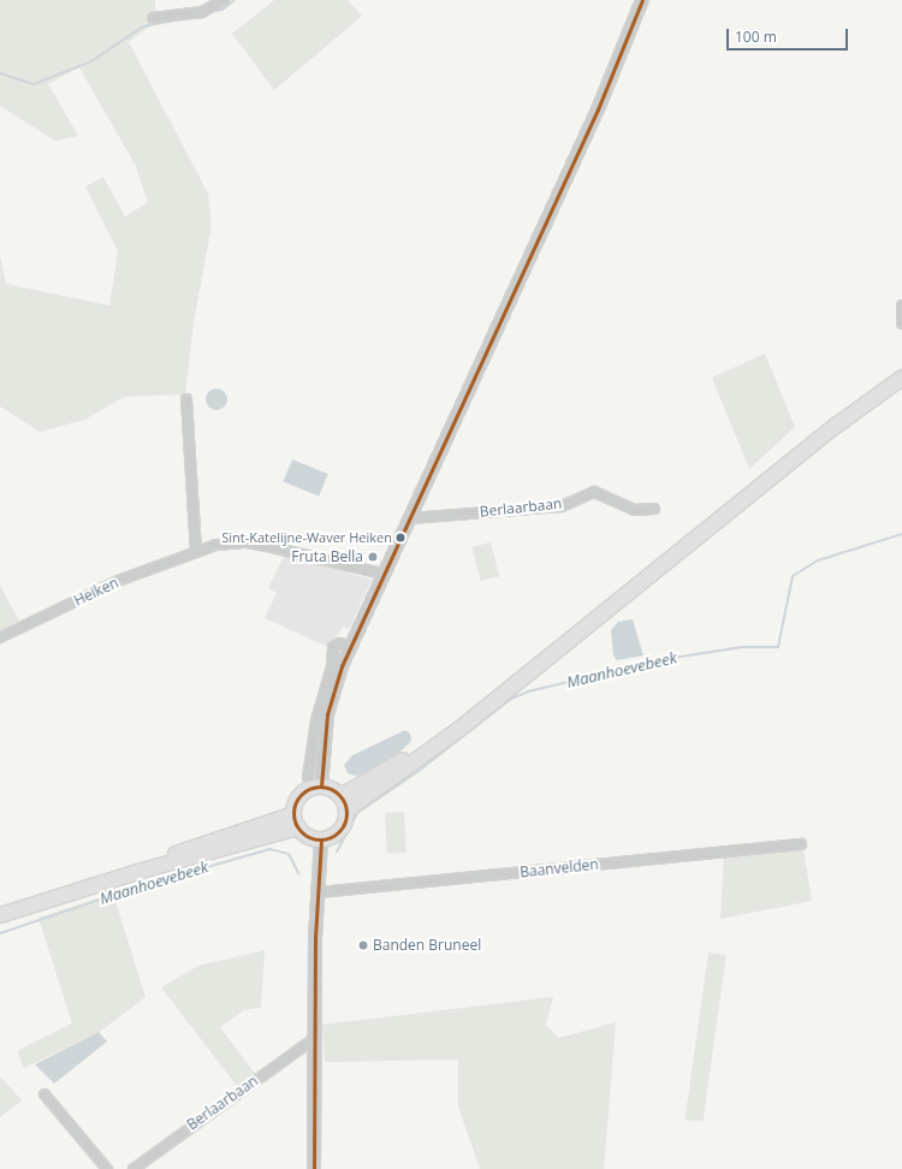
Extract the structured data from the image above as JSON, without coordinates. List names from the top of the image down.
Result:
{
  "streets": {
    "street": ["Berlaarbaan", "Heiken", "Baanvelden"]
  },
  "water": ["Maanhoevebeek"],
  "places": ["Sint-Katelijne-Waver Heiken", "Fruta Bella", "Banden Bruneel"],
  "scale_bar": "100 m"
}
